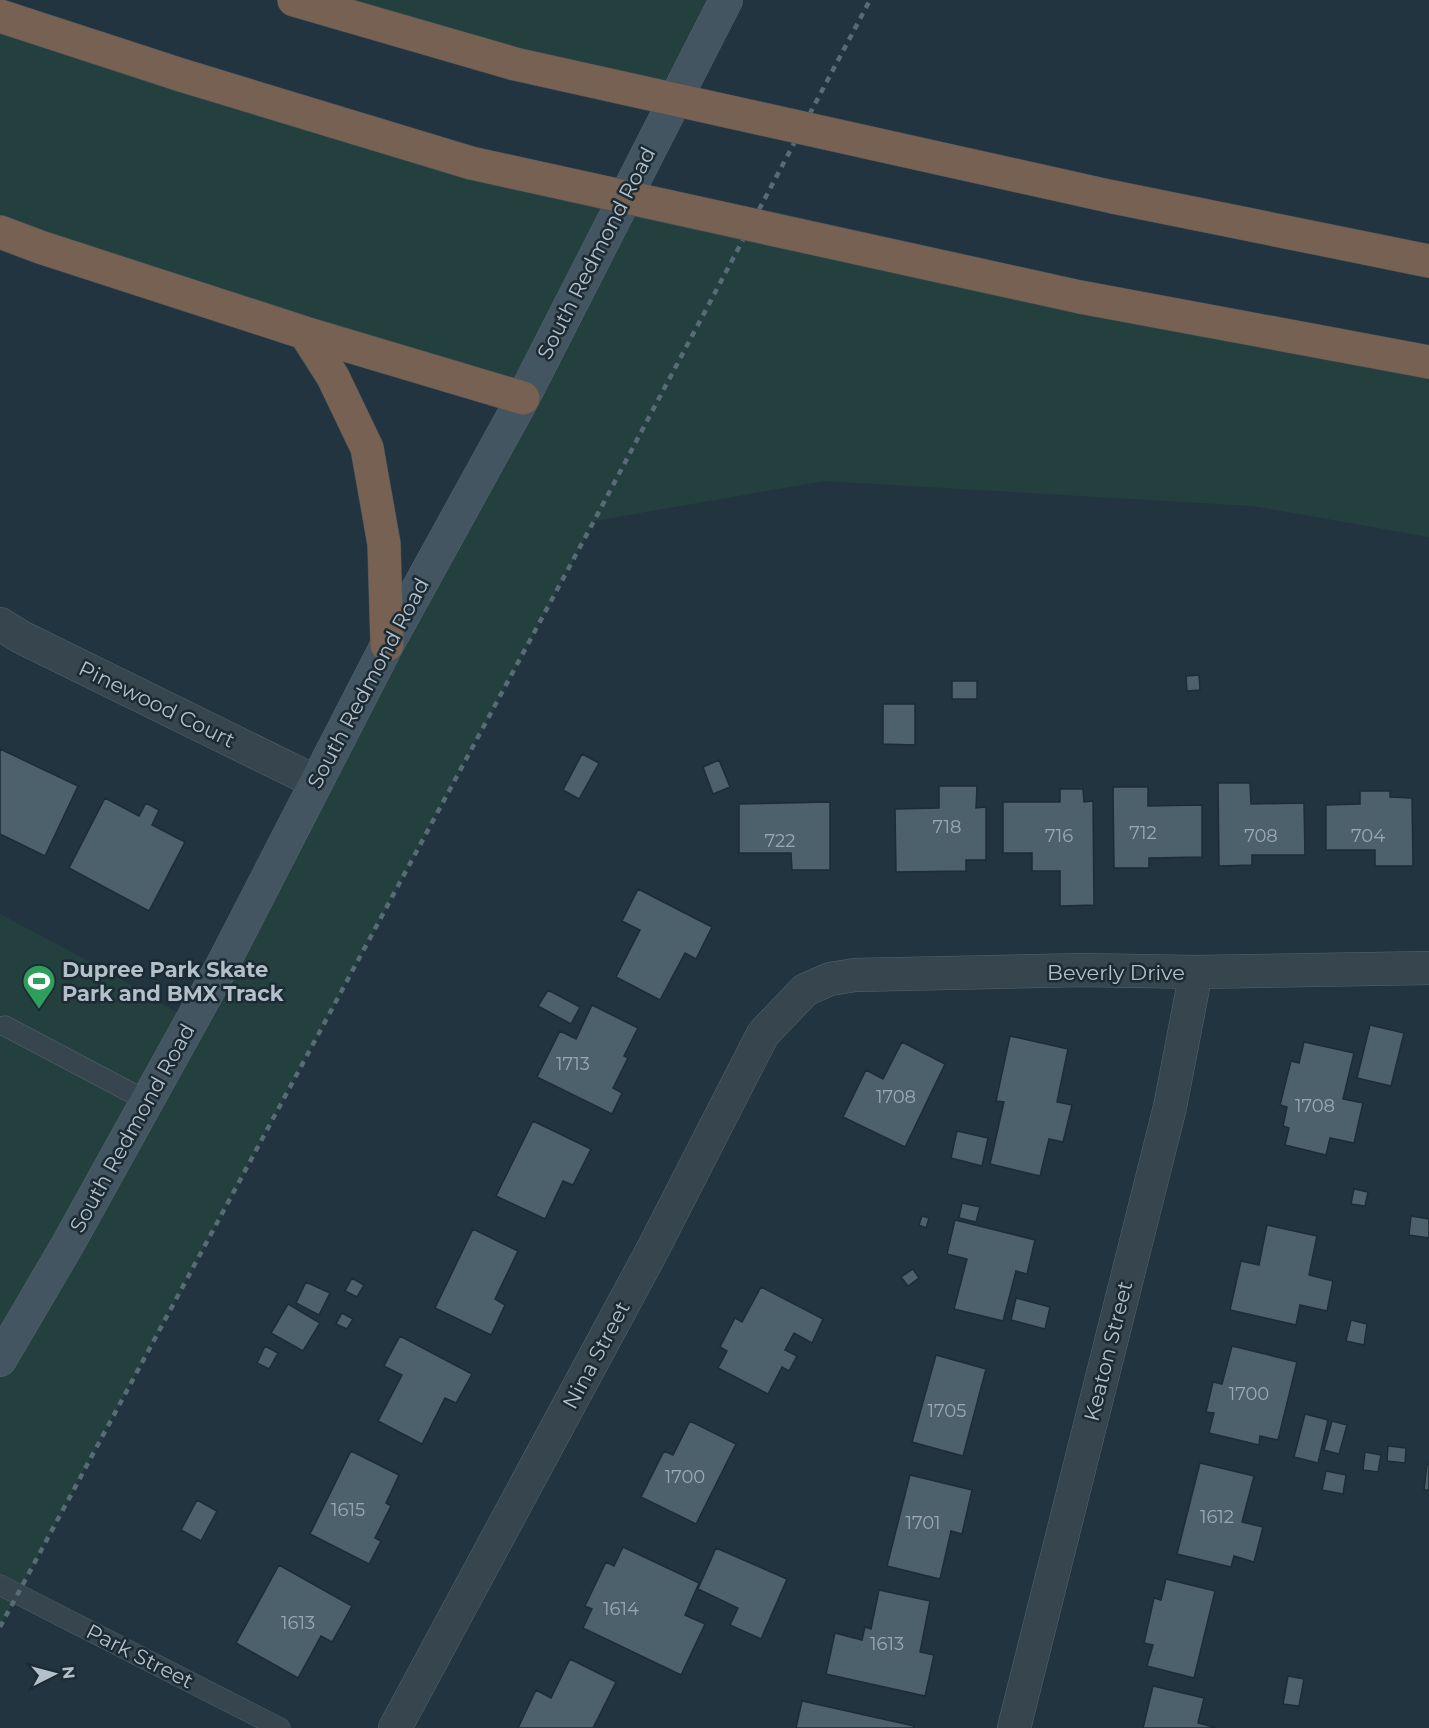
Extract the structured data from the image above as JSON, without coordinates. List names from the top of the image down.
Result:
{
  "streets": {
    "street": [
      "South Redmond Road",
      "Pinewood Court",
      "Beverly Drive",
      "Keaton Street",
      "Nina Street"
    ],
    "lane": ["Park Street"]
  },
  "crossings": [
    ["South Redmond Road", "Pinewood Court"],
    ["Beverly Drive", "Keaton Street"],
    ["Beverly Drive", "Nina Street"]
  ],
  "places": {
    "sports": ["Dupree Park Skate Park and BMX Track"]
  },
  "house_numbers": [
    "718",
    "712",
    "716",
    "708",
    "704",
    "722",
    "1713",
    "1708",
    "1708",
    "1700",
    "1705",
    "1700",
    "1615",
    "1612",
    "1701",
    "1614",
    "1613",
    "1613"
  ],
  "north": "right"
}
